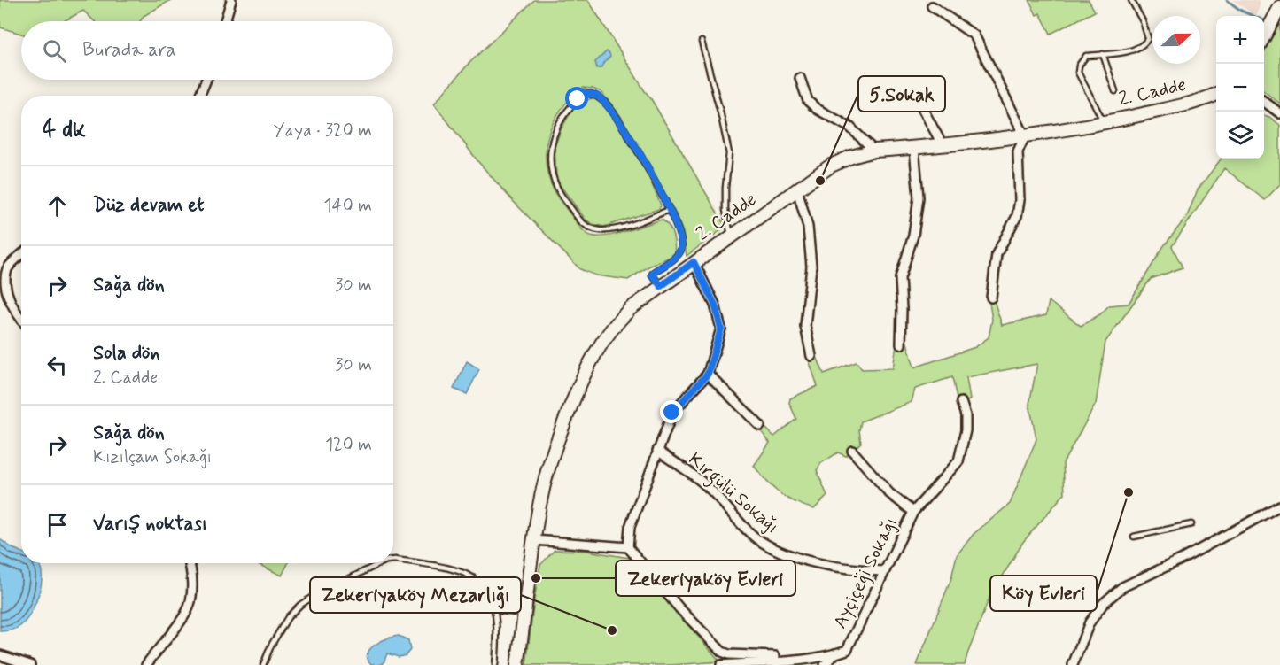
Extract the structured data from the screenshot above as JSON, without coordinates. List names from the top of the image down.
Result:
{
  "streets": {
    "street": ["2. Cadde", "Kırgülü Sokağı", "Ayçiçeği Sokağı"]
  },
  "crossings": [
    ["Kırgülü Sokağı", "Ayçiçeği Sokağı"]
  ],
  "places": [
    "5.Sokak",
    "Köy Evleri",
    "Zekeriyaköy Evleri",
    "Zekeriyaköy Mezarlığı"
  ],
  "north": "right",
  "page": {
    "map_buttons": ["+", "−"],
    "search": "Burada ara",
    "heading": ["4 dk", "Yaya · 320 m"],
    "list": [
      ["Düz devam et", "140 m"],
      ["Sağa dön", "30 m"],
      ["Sola dön", "2. Cadde", "30 m"],
      ["Sağa dön", "Kızılçam Sokağı", "120 m"],
      "Varış noktası"
    ]
  }
}
